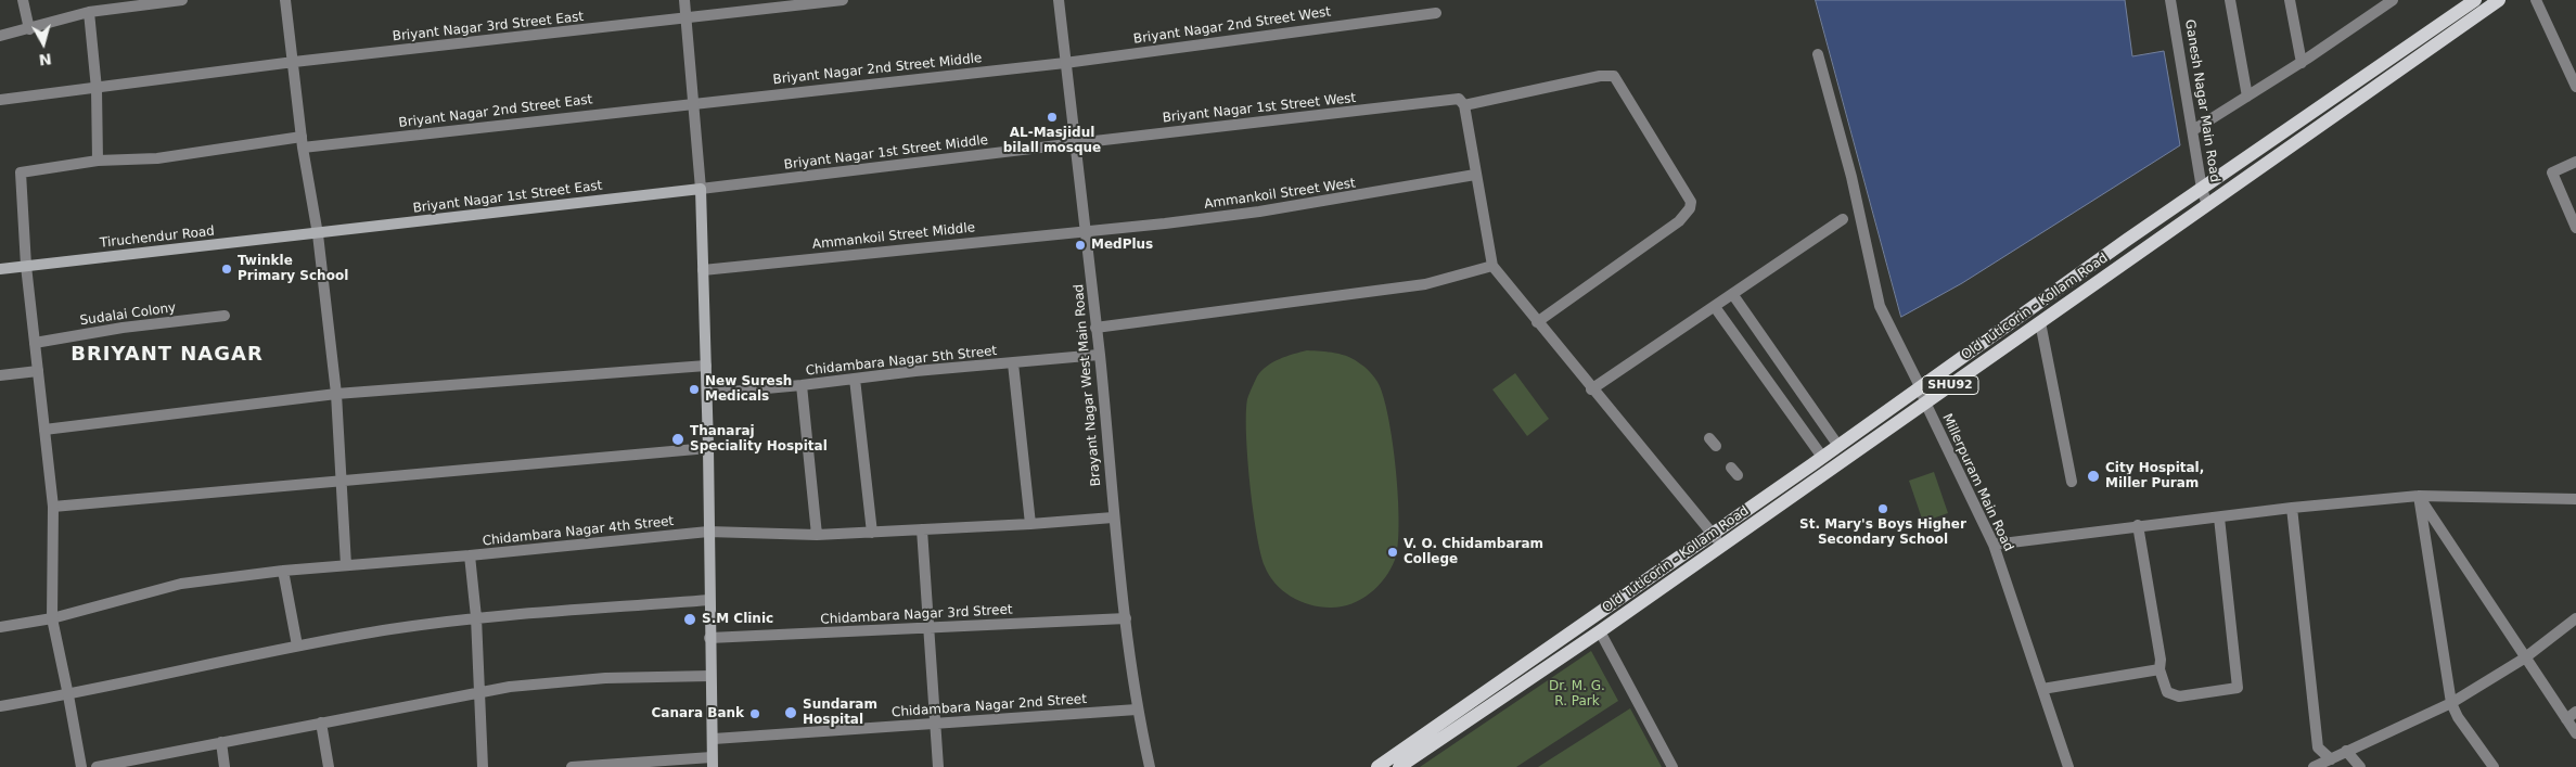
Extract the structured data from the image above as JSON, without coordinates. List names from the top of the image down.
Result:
{
  "streets": {
    "main road": [
      "Briyant Nagar 1st Street East",
      "Tiruchendur Road",
      "Old Tuticorin - Kollam Road",
      "SHU92"
    ],
    "street": [
      "Briyant Nagar 2nd Street West",
      "Briyant Nagar 3rd Street East",
      "Briyant Nagar 2nd Street Middle",
      "Ganesh Nagar Main Road",
      "Briyant Nagar 1st Street West",
      "Briyant Nagar 2nd Street East",
      "Briyant Nagar 1st Street Middle",
      "Ammankoil Street West",
      "Ammankoil Street Middle",
      "Sudalai Colony",
      "Chidambara Nagar 5th Street",
      "Brayant Nagar West Main Road",
      "Millerpuram Main Road",
      "Chidambara Nagar 4th Street",
      "Chidambara Nagar 3rd Street",
      "Chidambara Nagar 2nd Street"
    ]
  },
  "crossings": [
    ["Briyant Nagar 2nd Street West", "Briyant Nagar 2nd Street Middle"],
    ["Briyant Nagar 2nd Street West", "Brayant Nagar West Main Road"],
    ["Briyant Nagar 2nd Street Middle", "Briyant Nagar 2nd Street East"],
    ["Briyant Nagar 2nd Street Middle", "Brayant Nagar West Main Road"],
    ["Ganesh Nagar Main Road", "Old Tuticorin - Kollam Road"],
    ["Briyant Nagar 1st Street West", "Briyant Nagar 1st Street Middle"],
    ["Briyant Nagar 1st Street West", "Brayant Nagar West Main Road"],
    ["Briyant Nagar 2nd Street East", "Tiruchendur Road"],
    ["Briyant Nagar 1st Street Middle", "Briyant Nagar 1st Street East"],
    ["Briyant Nagar 1st Street Middle", "Brayant Nagar West Main Road"],
    ["Ammankoil Street West", "Ammankoil Street Middle"],
    ["Ammankoil Street West", "Brayant Nagar West Main Road"],
    ["Briyant Nagar 1st Street East", "Tiruchendur Road"],
    ["Ammankoil Street Middle", "Brayant Nagar West Main Road"],
    ["Old Tuticorin - Kollam Road", "Millerpuram Main Road"],
    ["Chidambara Nagar 5th Street", "Brayant Nagar West Main Road"],
    ["Brayant Nagar West Main Road", "Chidambara Nagar 4th Street"],
    ["Brayant Nagar West Main Road", "Chidambara Nagar 3rd Street"],
    ["Brayant Nagar West Main Road", "Chidambara Nagar 2nd Street"]
  ],
  "districts": ["BRIYANT NAGAR"],
  "parks": ["Dr. M. G. R. Park"],
  "places": [
    "AL-Masjidul bilall mosque",
    "MedPlus",
    "Twinkle Primary School",
    "New Suresh Medicals",
    "Thanaraj Speciality Hospital",
    "City Hospital, Miller Puram",
    "St. Mary's Boys Higher Secondary School",
    "V. O. Chidambaram College",
    "S.M Clinic",
    "Sundaram Hospital",
    "Canara Bank"
  ],
  "north": "bottom"
}
